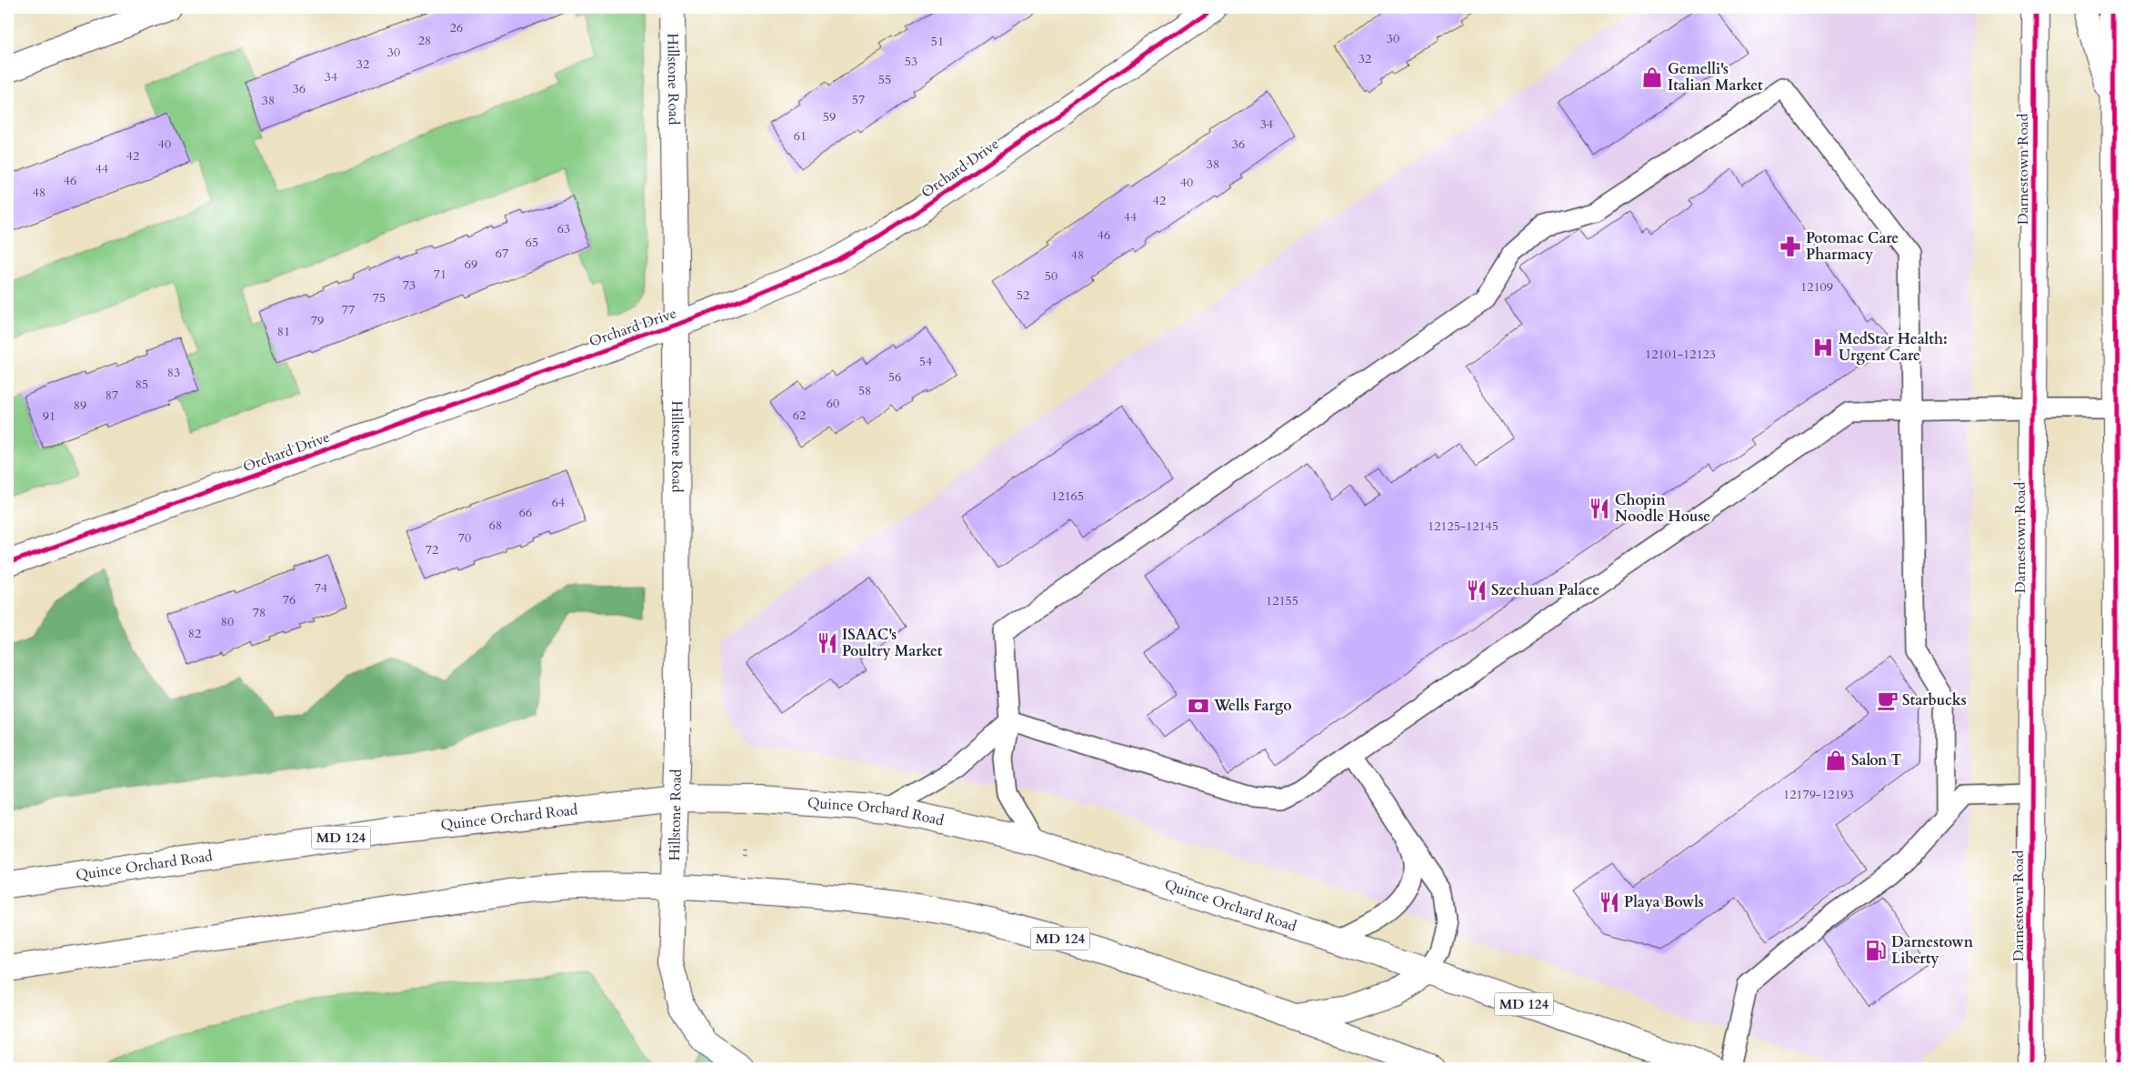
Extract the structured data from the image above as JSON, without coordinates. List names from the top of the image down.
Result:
{
  "streets": {
    "main road": [
      "Hillstone Road",
      "Orchard Drive",
      "Darnestown Road",
      "Quince Orchard Road",
      "MD 124"
    ]
  },
  "crossings": [
    ["Hillstone Road", "Orchard Drive"],
    ["Hillstone Road", "Quince Orchard Road"],
    ["Hillstone Road", "MD 124"]
  ],
  "places": {
    "shop": ["Gemelli's Italian Market", "Salon T"],
    "pharmacy": ["Potomac Care Pharmacy"],
    "hospital": ["MedStar Health: Urgent Care"],
    "restaurant": [
      "Chopin Noodle House",
      "Szechuan Palace",
      "ISAAC's Poultry Market",
      "Playa Bowls"
    ],
    "cafe": ["Starbucks"],
    "bank": ["Wells Fargo"],
    "fuel station": ["Darnestown Liberty"]
  },
  "house_numbers": [
    "26",
    "30",
    "28",
    "51",
    "30",
    "32",
    "53",
    "32",
    "34",
    "55",
    "36",
    "57",
    "38",
    "59",
    "34",
    "61",
    "40",
    "36",
    "42",
    "38",
    "44",
    "46",
    "40",
    "48",
    "42",
    "44",
    "63",
    "46",
    "65",
    "67",
    "48",
    "69",
    "71",
    "50",
    "73",
    "12109",
    "52",
    "75",
    "77",
    "79",
    "81",
    "12101-12123",
    "54",
    "83",
    "56",
    "85",
    "58",
    "87",
    "60",
    "89",
    "62",
    "91",
    "12165",
    "64",
    "66",
    "68",
    "12125-12145",
    "70",
    "72",
    "74",
    "76",
    "12155",
    "78",
    "80",
    "82",
    "12179-12193"
  ]
}
